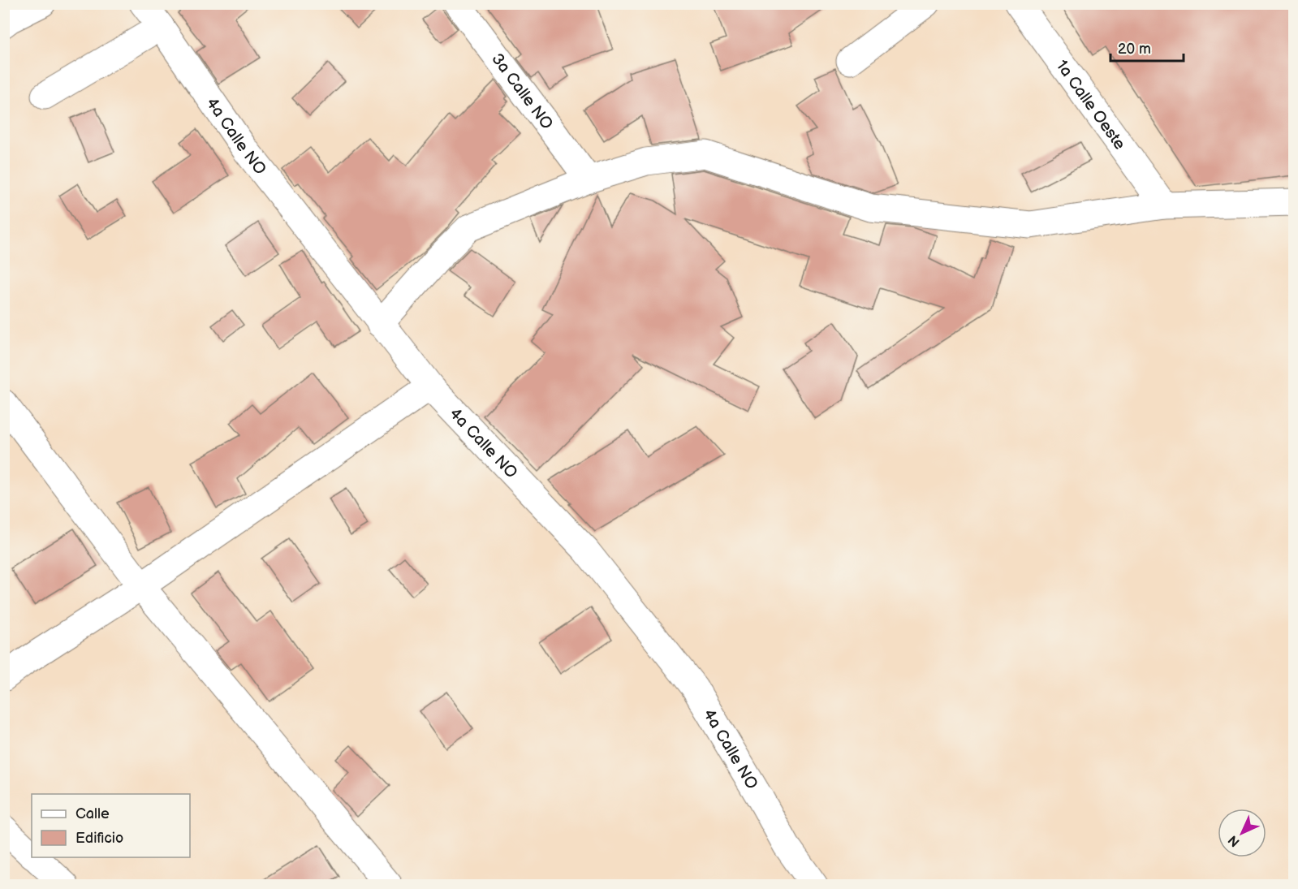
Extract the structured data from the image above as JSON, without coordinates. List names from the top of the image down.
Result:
{
  "streets": {
    "street": ["3a Calle NO", "1a Calle Oeste", "4a Calle NO"]
  },
  "legend": ["Calle", "Edificio"],
  "scale_bar": "20 m",
  "north": "bottom left"
}
